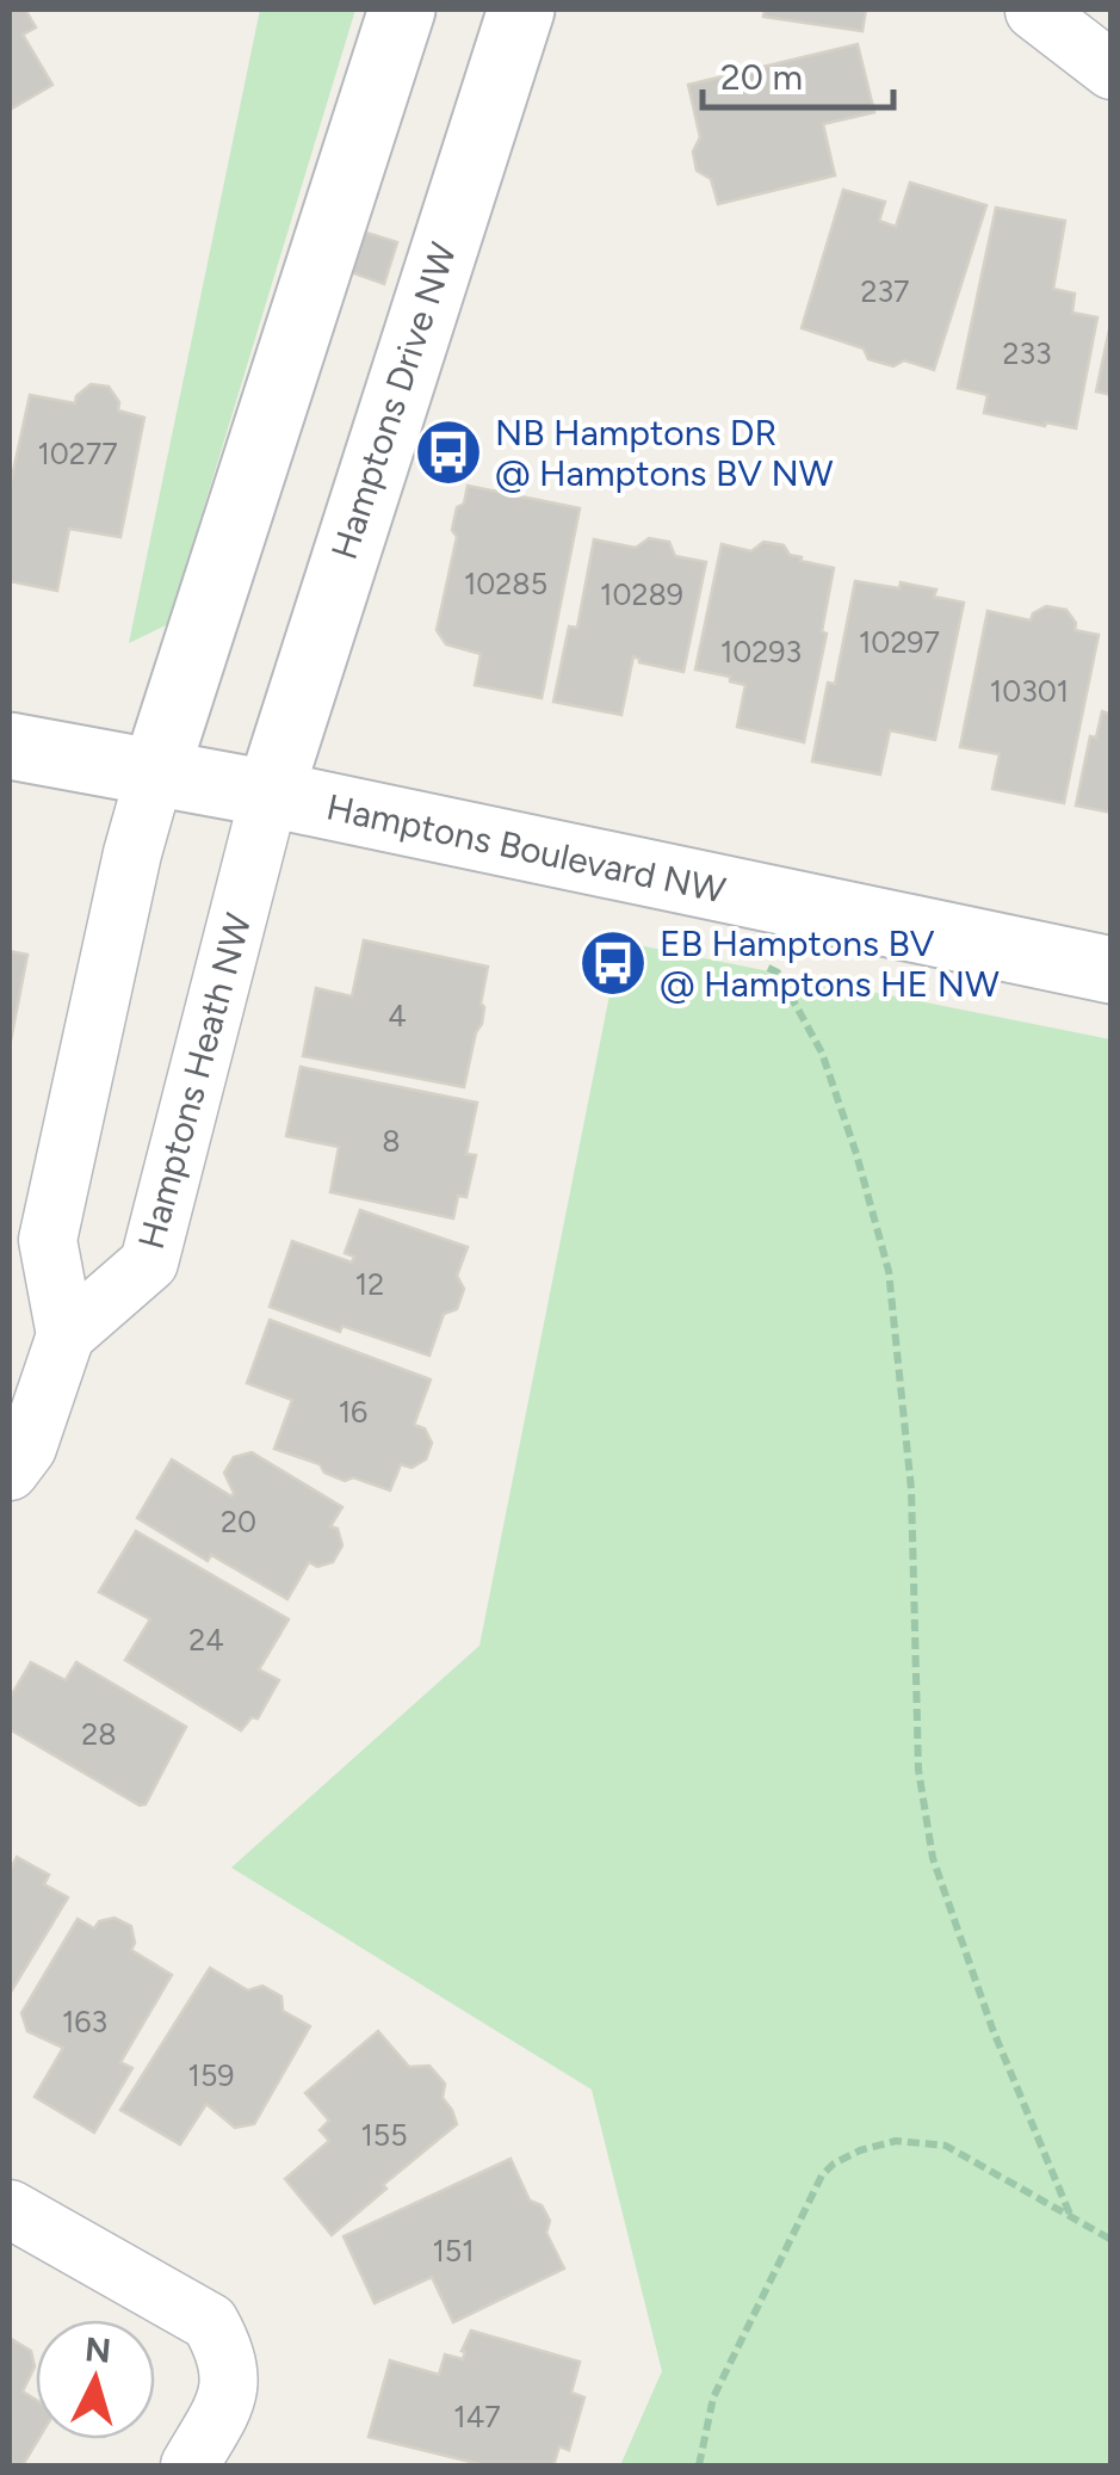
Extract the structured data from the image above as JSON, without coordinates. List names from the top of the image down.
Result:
{
  "streets": {
    "street": ["Hamptons Drive NW", "Hamptons Boulevard NW", "Hamptons Heath NW"]
  },
  "crossings": [
    ["Hamptons Drive NW", "Hamptons Boulevard NW"],
    ["Hamptons Drive NW", "Hamptons Heath NW"],
    ["Hamptons Boulevard NW", "Hamptons Heath NW"]
  ],
  "places": {
    "bus stop": ["NB Hamptons DR @ Hamptons BV NW", "EB Hamptons BV @ Hamptons HE NW"]
  },
  "house_numbers": [
    "237",
    "233",
    "10277",
    "10285",
    "10289",
    "10297",
    "10293",
    "10301",
    "4",
    "8",
    "12",
    "16",
    "20",
    "24",
    "28",
    "163",
    "159",
    "155",
    "151",
    "147"
  ],
  "scale_bar": "20 m",
  "north": "top"
}
